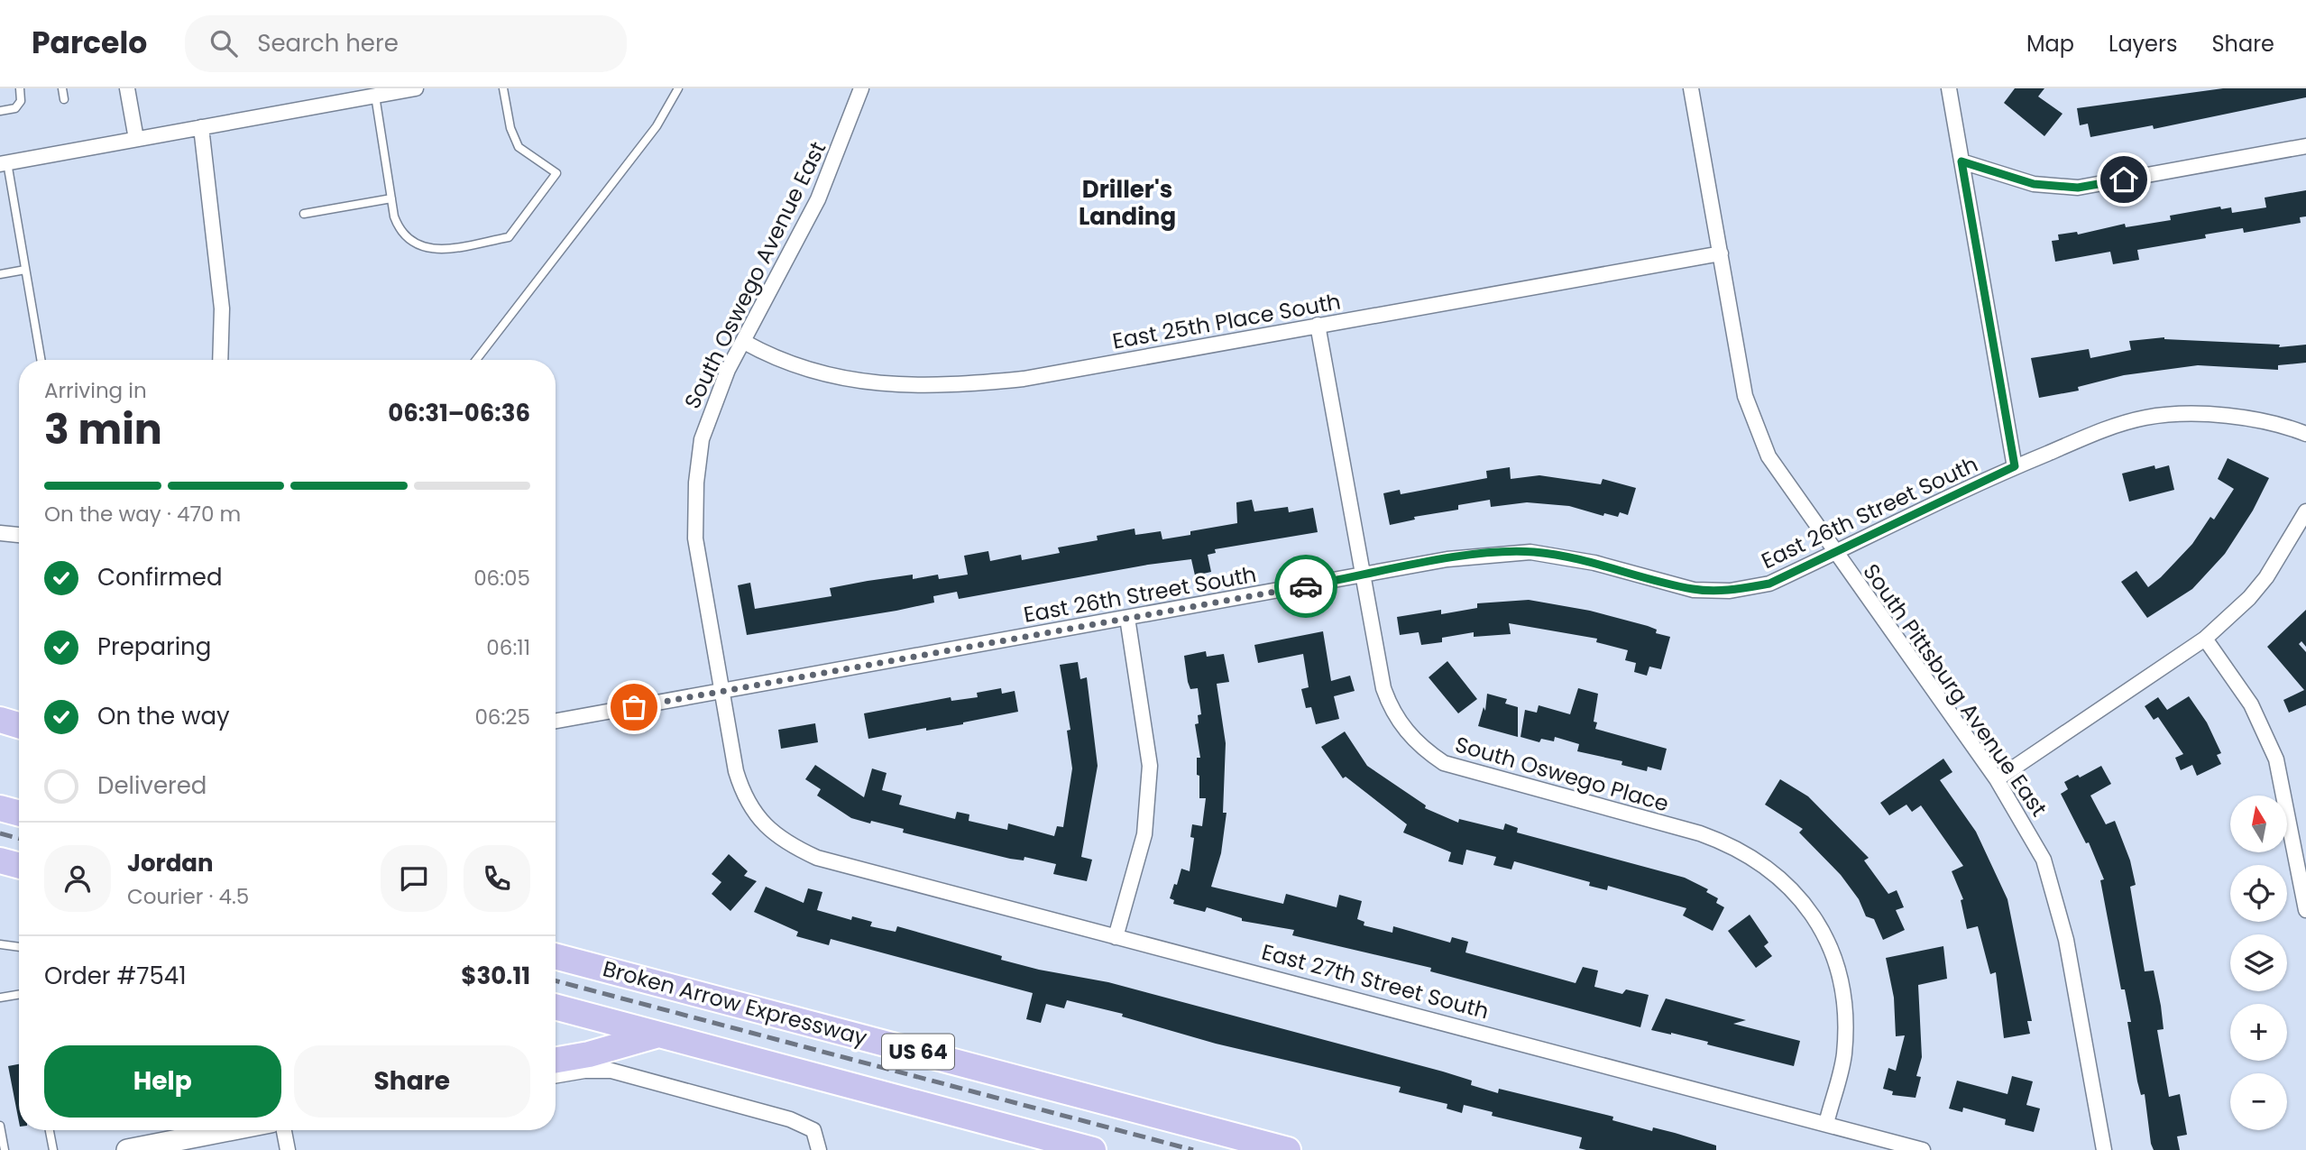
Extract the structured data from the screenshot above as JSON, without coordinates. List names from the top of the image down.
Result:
{
  "streets": {
    "highway": ["Broken Arrow Expressway", "US 64"],
    "street": [
      "South Oswego Avenue East",
      "East 25th Place South",
      "East 26th Street South",
      "South Pittsburg Avenue East",
      "South Oswego Place",
      "East 27th Street South"
    ]
  },
  "crossings": [
    ["South Oswego Avenue East", "East 25th Place South"],
    ["South Oswego Avenue East", "East 26th Street South"],
    ["South Oswego Avenue East", "East 27th Street South"],
    ["East 25th Place South", "South Pittsburg Avenue East"],
    ["East 25th Place South", "South Oswego Place"],
    ["East 26th Street South", "South Pittsburg Avenue East"],
    ["East 26th Street South", "South Oswego Place"],
    ["South Oswego Place", "East 27th Street South"]
  ],
  "districts": ["Driller's Landing"],
  "north": "top",
  "page": {
    "header": "Parcelo",
    "search": "Search here",
    "nav": ["Map", "Layers", "Share"],
    "heading": ["3 min", "Arriving in", "06:31–06:36"],
    "panel": [
      "Jordan",
      "Courier · 4.5",
      "Order #7541",
      "$30.11"
    ],
    "bar": "On the way · 470 m",
    "list": [
      ["Confirmed", "06:05"],
      ["Preparing", "06:11"],
      ["On the way", "06:25"],
      "Delivered"
    ],
    "map_buttons": ["+", "−"],
    "buttons": ["Help", "Share"]
  }
}
